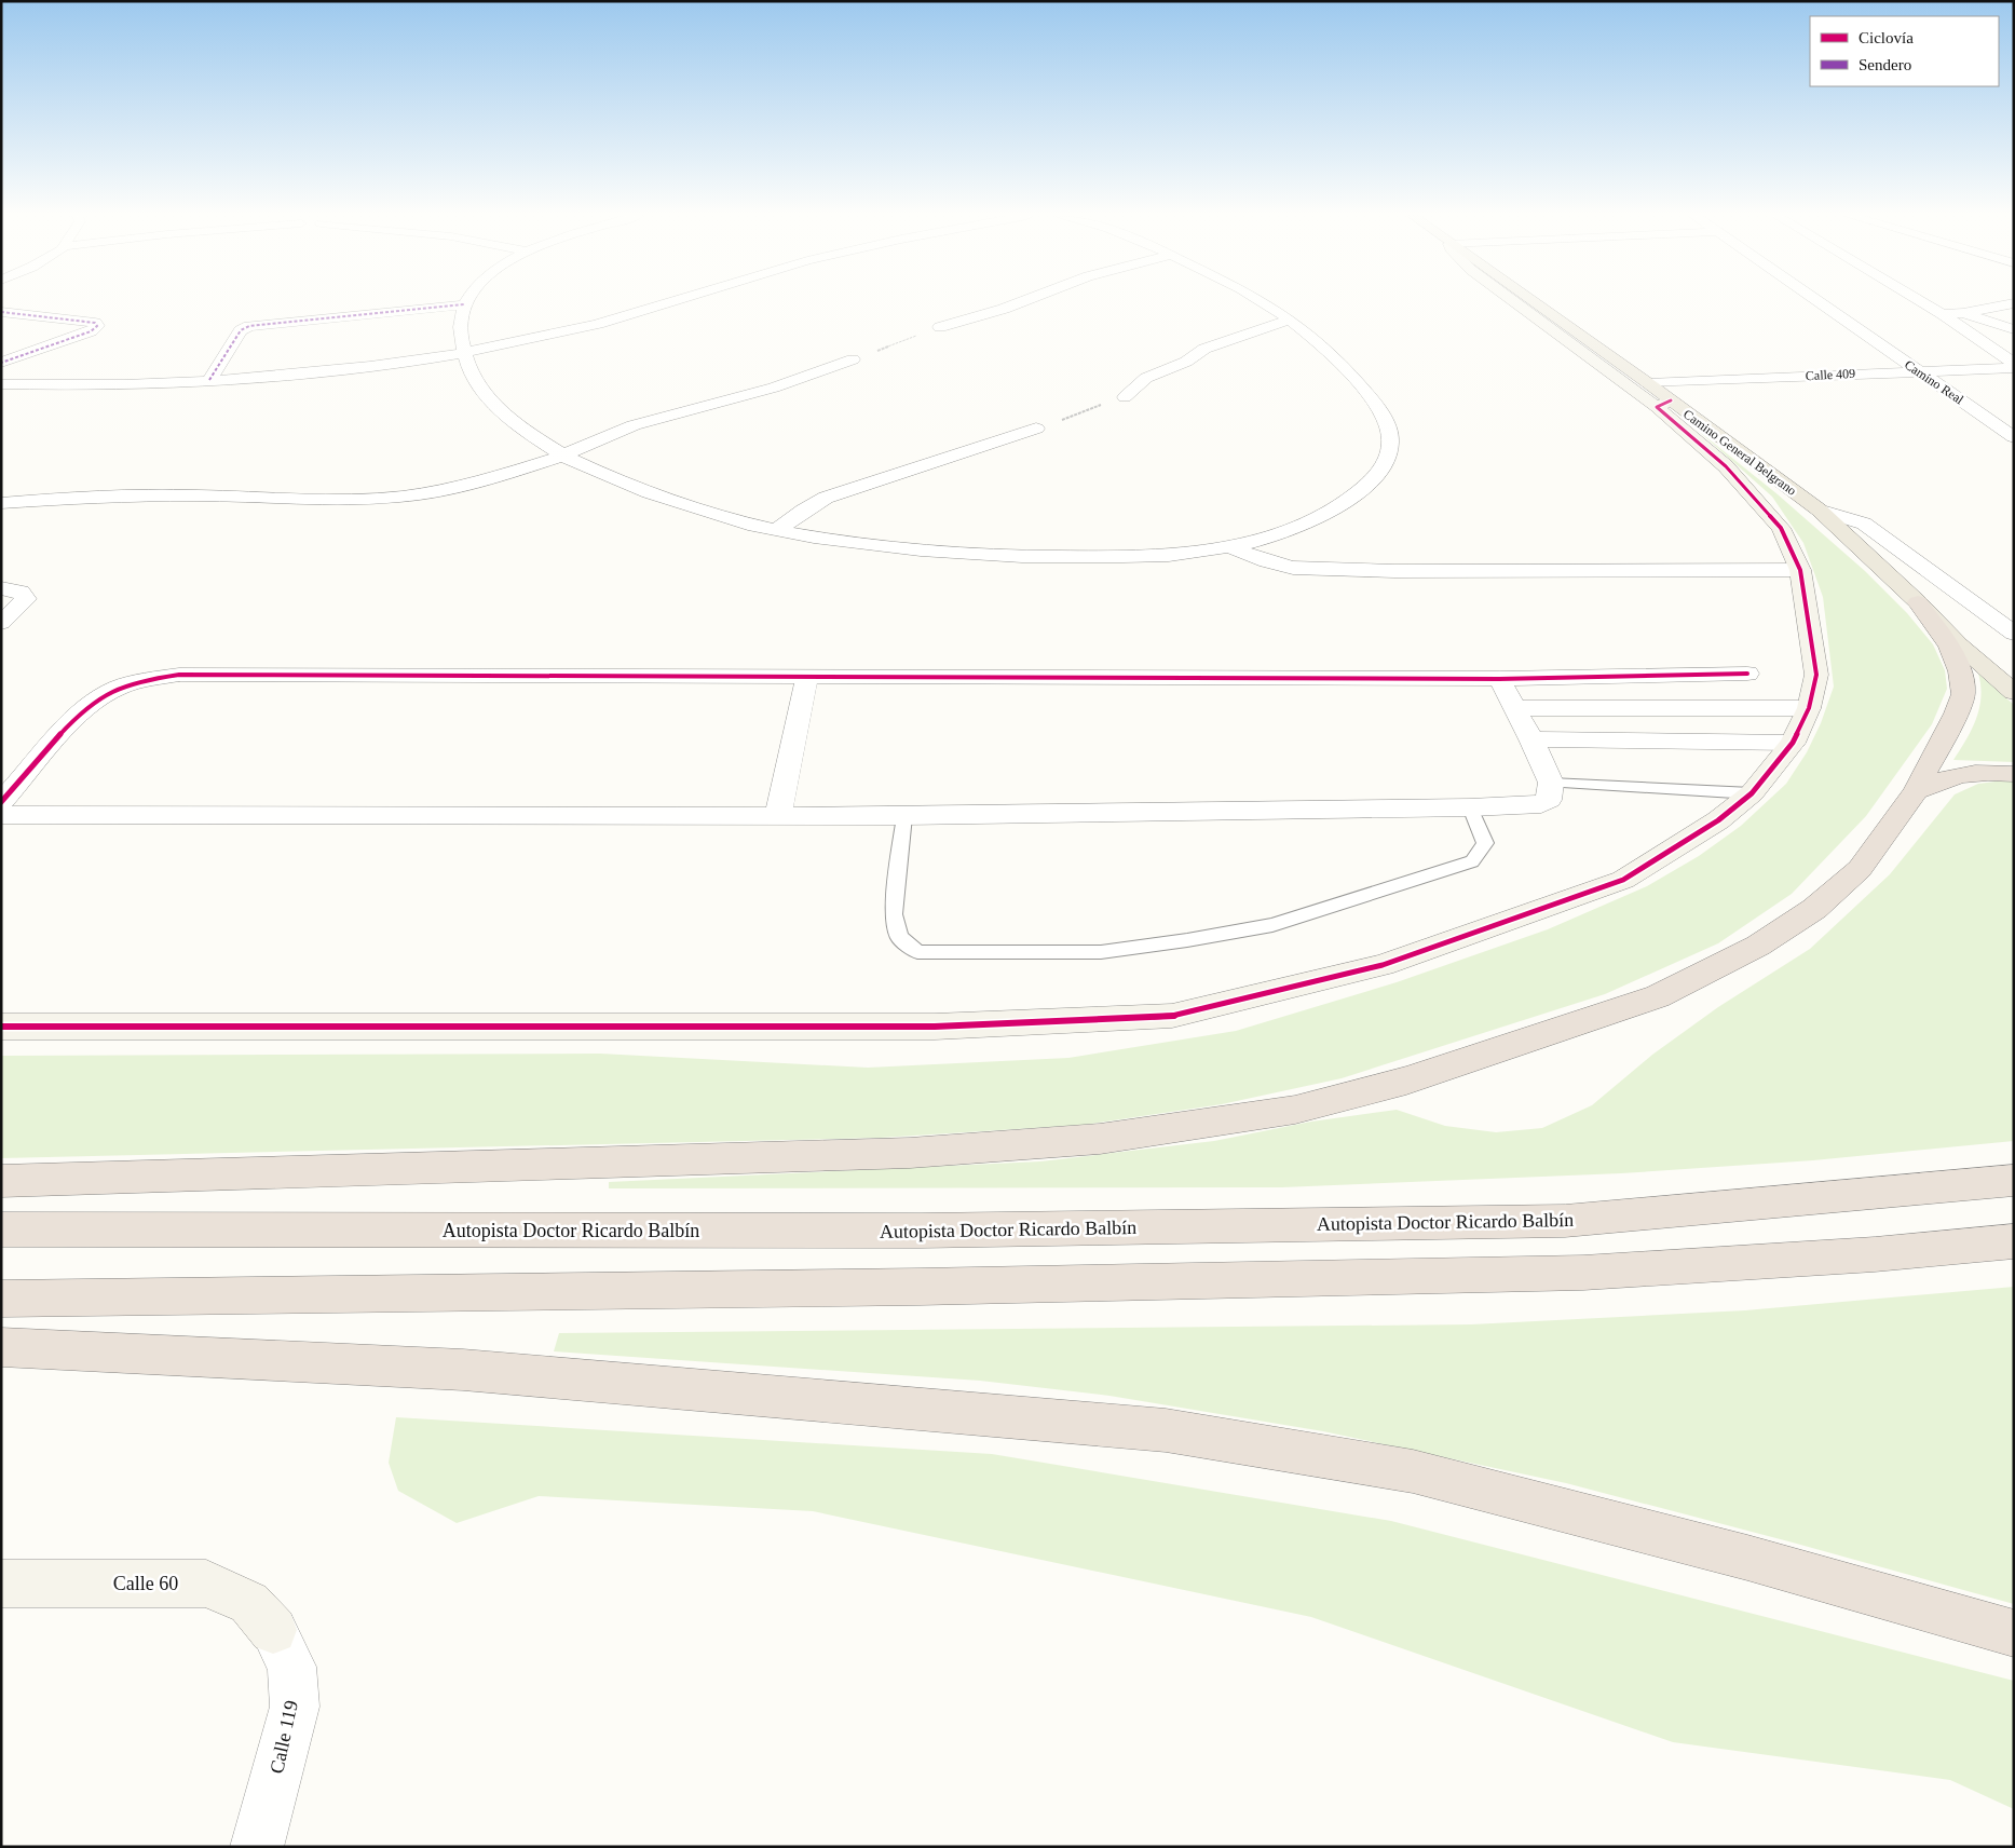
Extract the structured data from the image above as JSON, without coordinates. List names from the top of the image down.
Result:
{
  "streets": {
    "highway": ["Autopista Doctor Ricardo Balbín"],
    "main road": ["Camino General Belgrano"],
    "street": [
      "Calle 409",
      "Camino Real",
      "Calle 60",
      "Calle 119"
    ]
  },
  "crossings": [
    ["Calle 409", "Camino Real"],
    ["Calle 409", "Camino General Belgrano"],
    ["Calle 60", "Calle 119"]
  ],
  "legend": ["Ciclovía", "Sendero"]
}
